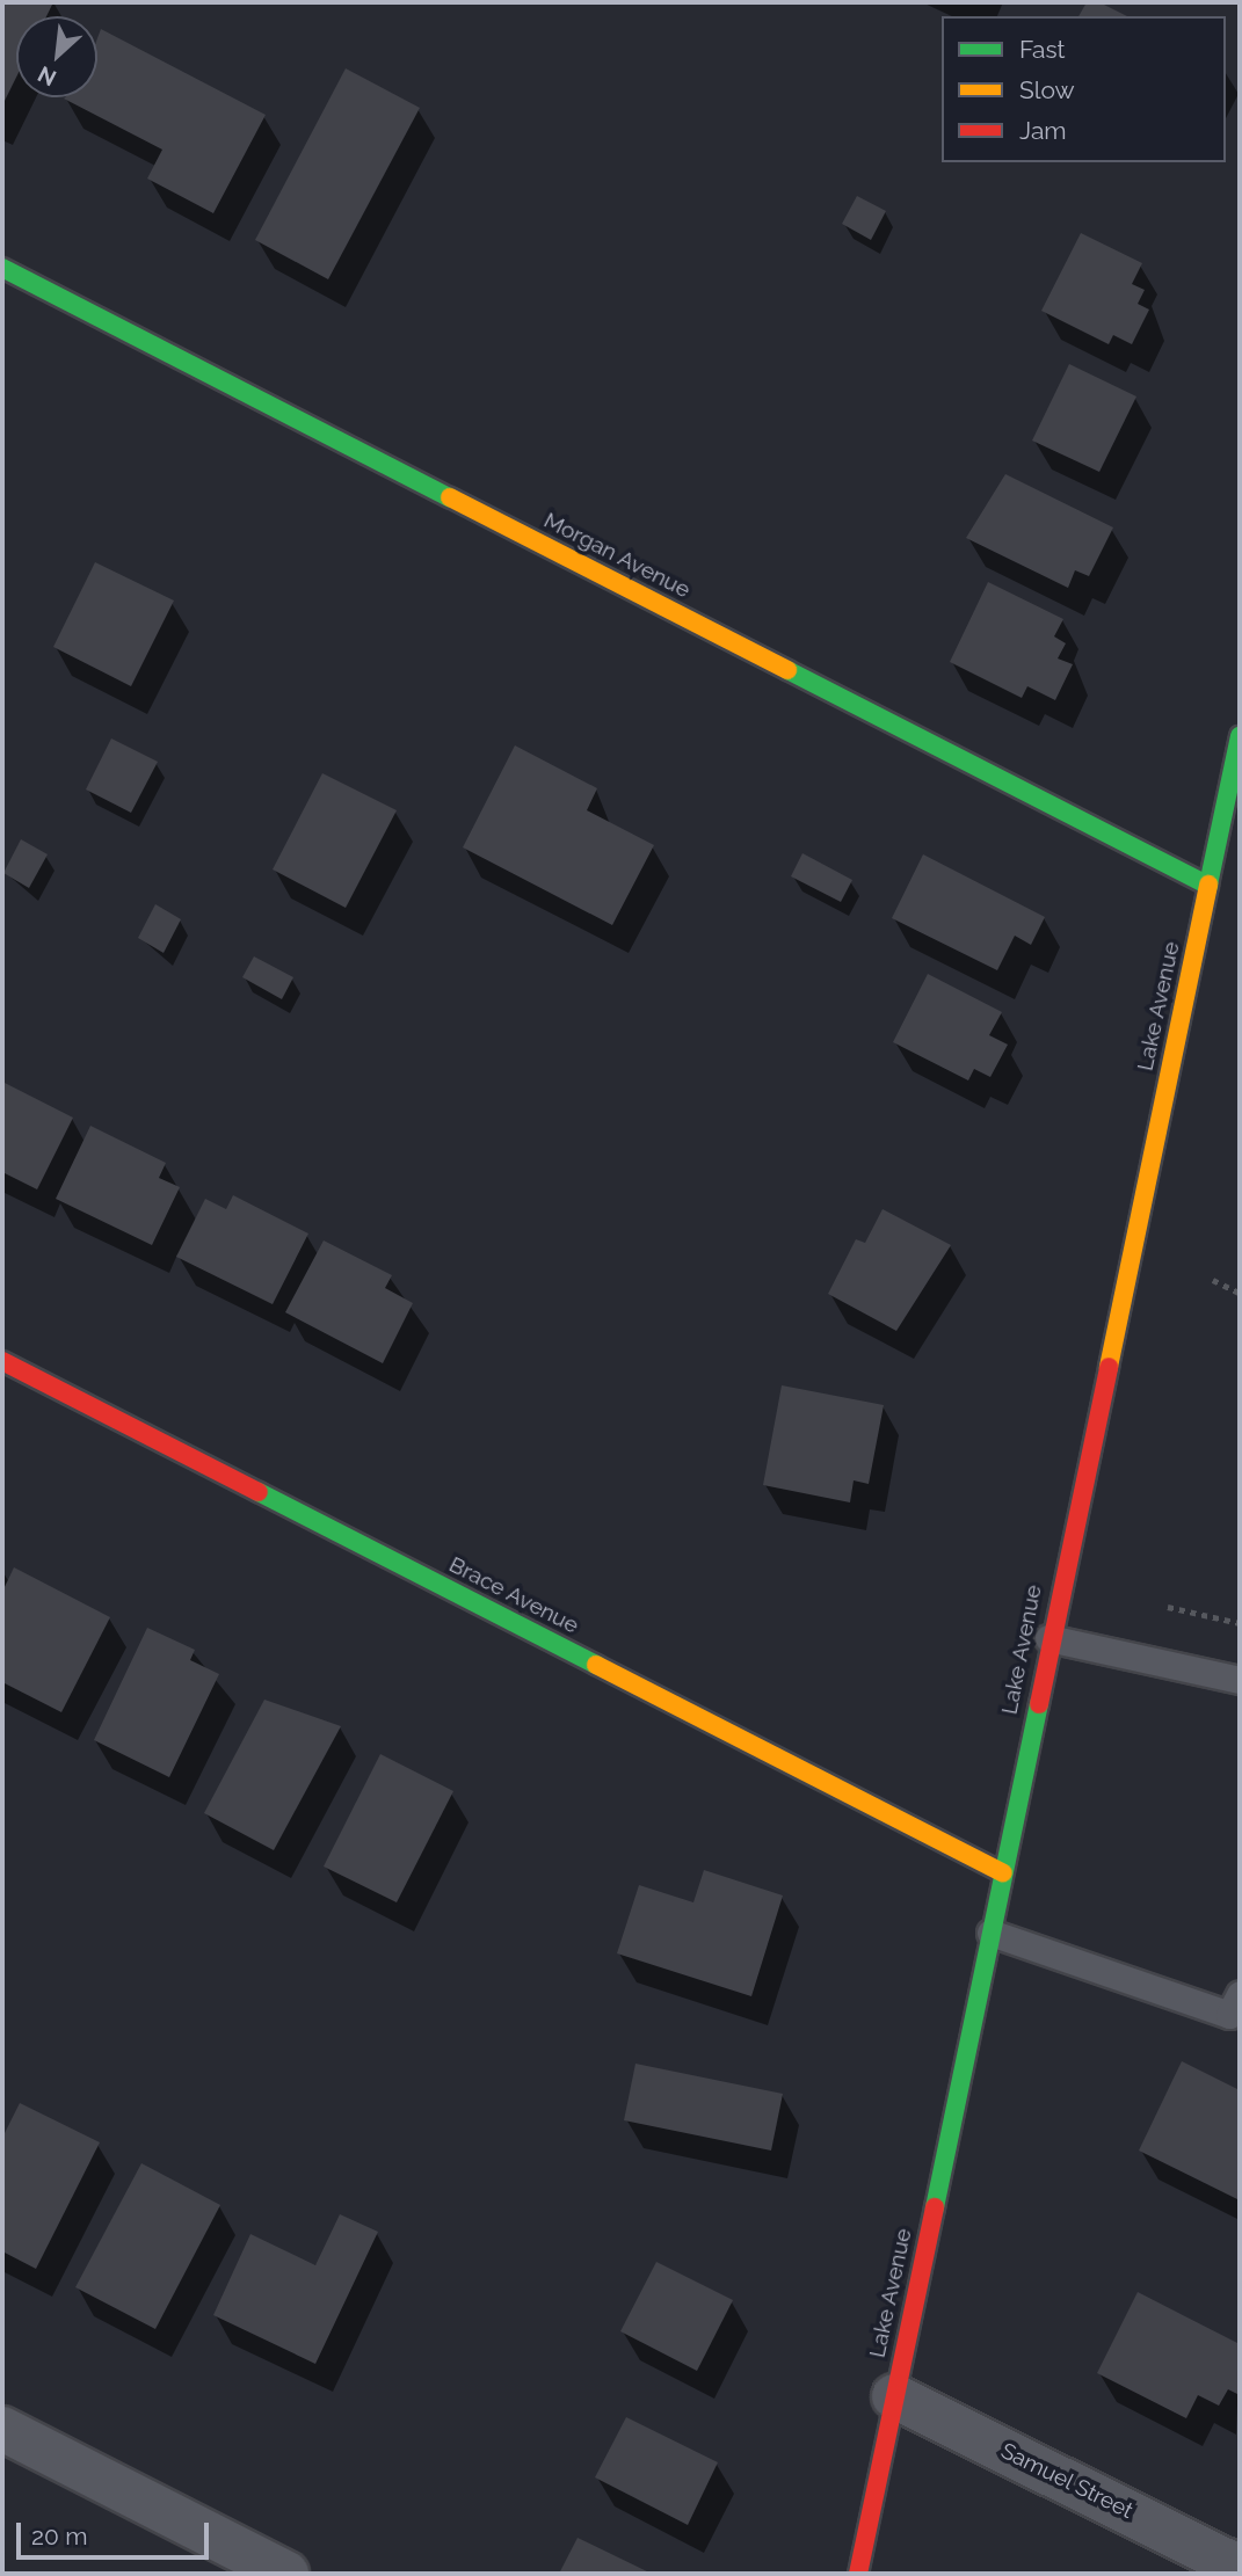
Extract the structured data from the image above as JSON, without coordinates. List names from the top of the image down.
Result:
{
  "streets": {
    "street": [
      "Morgan Avenue",
      "Lake Avenue",
      "Brace Avenue",
      "Samuel Street"
    ]
  },
  "crossings": [
    ["Morgan Avenue", "Lake Avenue"],
    ["Lake Avenue", "Brace Avenue"],
    ["Lake Avenue", "Samuel Street"]
  ],
  "legend": ["Fast", "Slow", "Jam"],
  "scale_bar": "20 m",
  "north": "bottom left"
}
